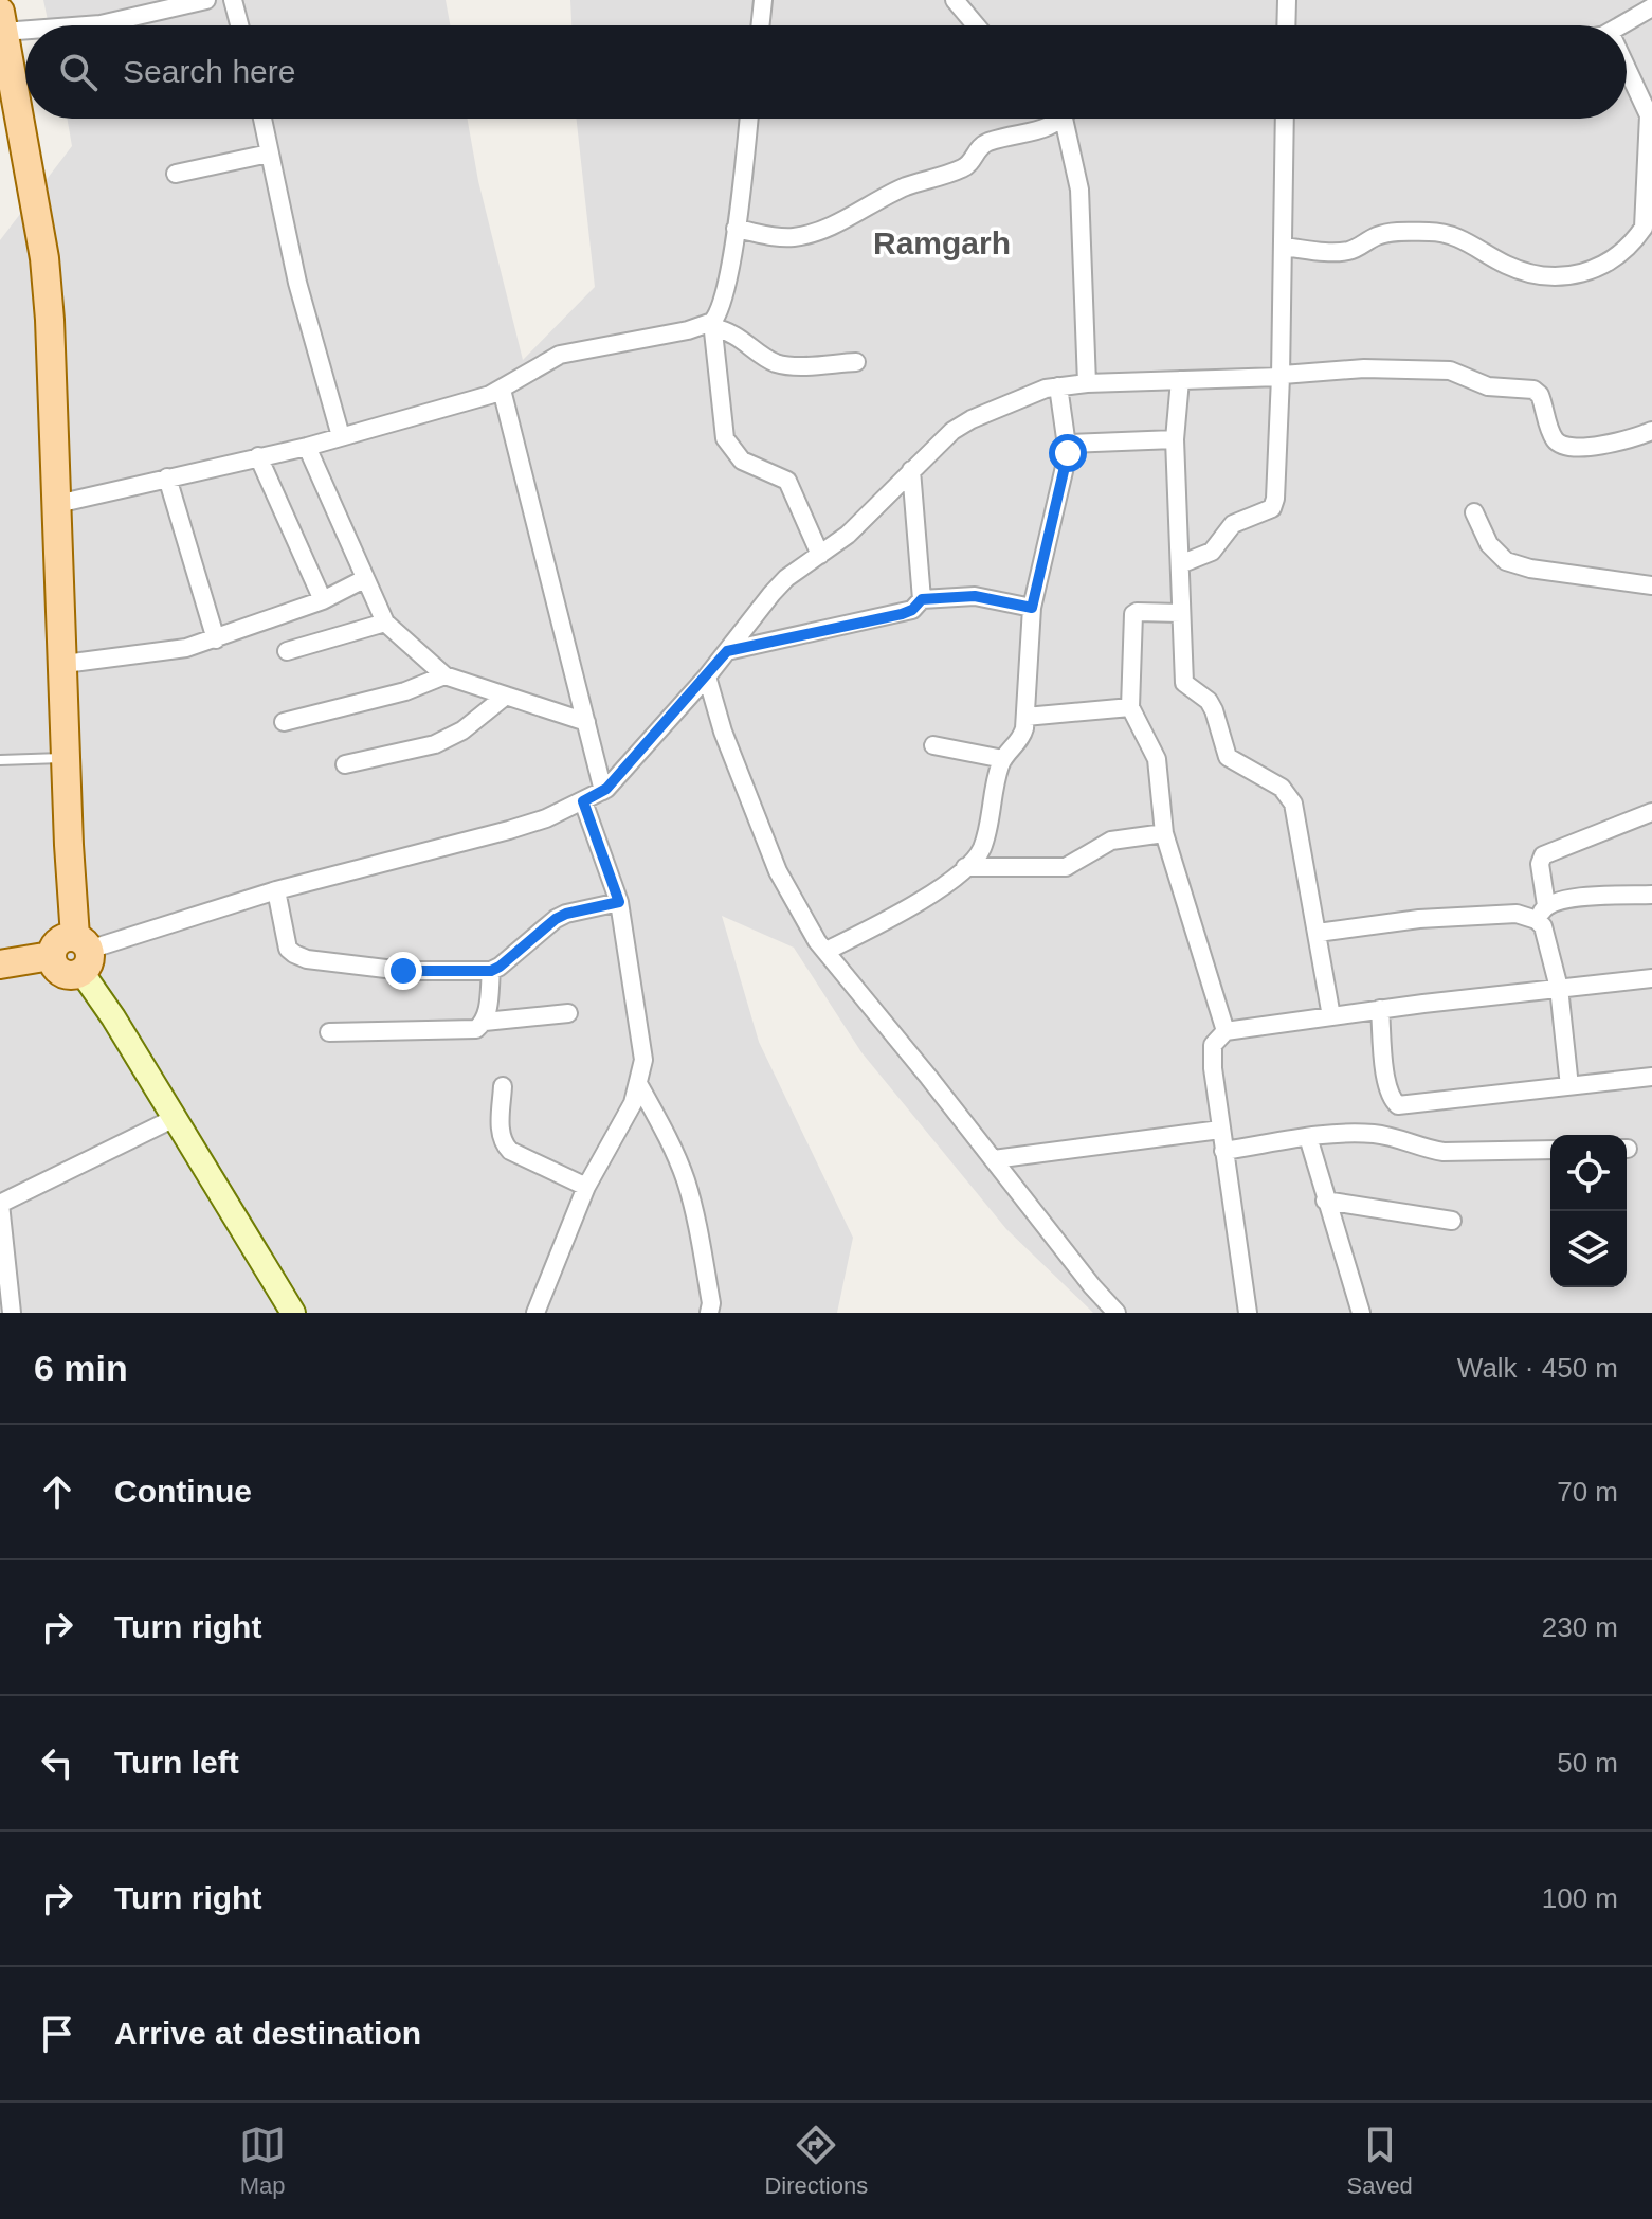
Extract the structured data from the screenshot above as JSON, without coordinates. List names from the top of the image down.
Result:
{
  "districts": ["Ramgarh"],
  "page": {
    "search": "Search here",
    "heading": ["6 min", "Walk · 450 m"],
    "list": [
      ["Continue", "70 m"],
      ["Turn right", "230 m"],
      ["Turn left", "50 m"],
      ["Turn right", "100 m"],
      "Arrive at destination"
    ],
    "nav": ["Map", "Directions", "Saved"]
  }
}
